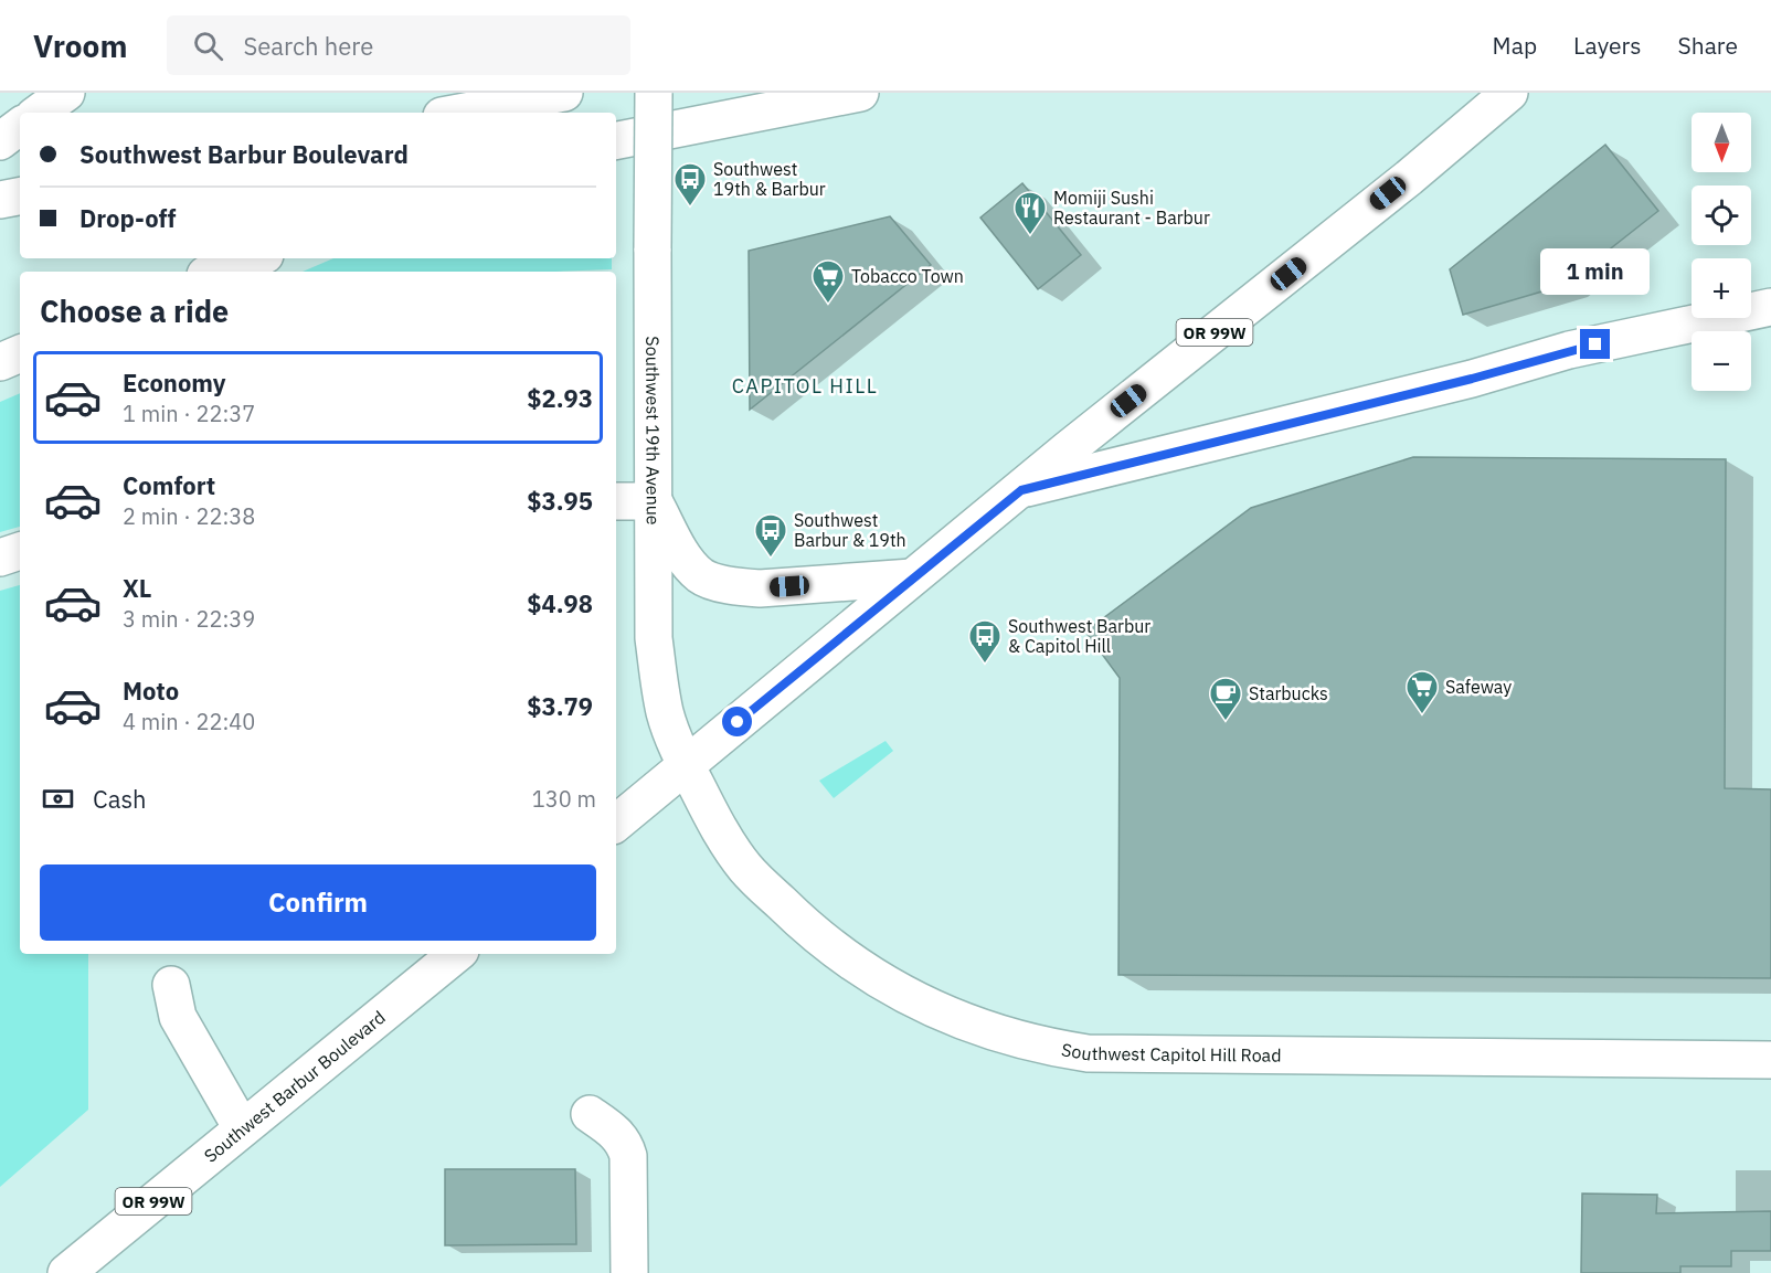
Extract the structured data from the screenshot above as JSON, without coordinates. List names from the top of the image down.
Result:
{
  "streets": {
    "main road": [
      "OR 99W",
      "Southwest 19th Avenue",
      "Southwest Capitol Hill Road",
      "Southwest Barbur Boulevard"
    ]
  },
  "crossings": [
    ["OR 99W", "Southwest 19th Avenue"],
    ["OR 99W", "Southwest Capitol Hill Road"],
    ["Southwest 19th Avenue", "Southwest Capitol Hill Road"]
  ],
  "districts": ["CAPITOL HILL"],
  "places": {
    "bus stop": ["Southwest 19th & Barbur", "Southwest Barbur & 19th", "Southwest Barbur & Capitol Hill"],
    "restaurant": ["Momiji Sushi Restaurant - Barbur"],
    "supermarket": ["Tobacco Town", "Safeway"],
    "cafe": ["Starbucks"]
  },
  "north": "bottom",
  "page": {
    "header": "Vroom",
    "search": "Search here",
    "nav": ["Map", "Layers", "Share"],
    "map_buttons": ["+", "−"],
    "banner": ["Southwest Barbur Boulevard", "Drop-off"],
    "bubble": "1 min",
    "heading": "Choose a ride",
    "list": [
      {
        "name": "Economy",
        "note": "1 min · 22:37",
        "value": "$2.93"
      },
      {
        "name": "Comfort",
        "note": "2 min · 22:38",
        "value": "$3.95"
      },
      {
        "name": "XL",
        "note": "3 min · 22:39",
        "value": "$4.98"
      },
      {
        "name": "Moto",
        "note": "4 min · 22:40",
        "value": "$3.79"
      }
    ],
    "pay": ["Cash", "130 m"],
    "buttons": "Confirm"
  }
}
